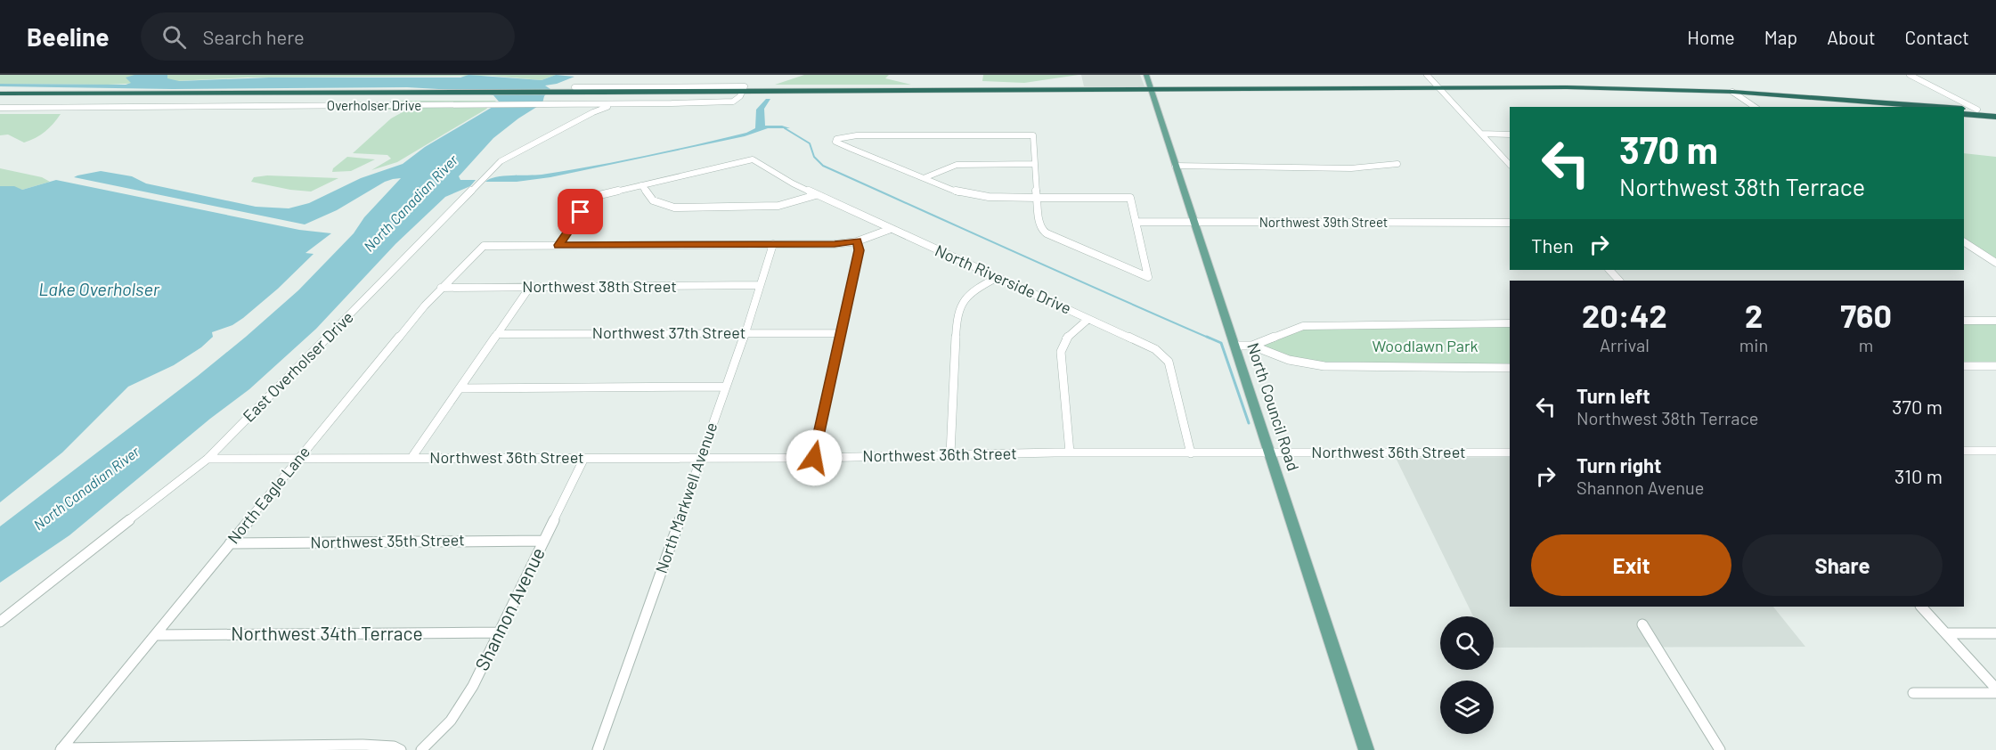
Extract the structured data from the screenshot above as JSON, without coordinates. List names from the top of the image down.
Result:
{
  "streets": {
    "main road": ["North Council Road"],
    "street": [
      "Overholser Drive",
      "Northwest 39th Street",
      "North Riverside Drive",
      "Northwest 38th Street",
      "Northwest 37th Street",
      "East Overholser Drive",
      "Northwest 36th Street",
      "North Eagle Lane",
      "North Markwell Avenue",
      "Northwest 35th Street",
      "Shannon Avenue",
      "Northwest 34th Terrace"
    ]
  },
  "crossings": [
    ["Overholser Drive", "East Overholser Drive"],
    ["Northwest 39th Street", "North Council Road"],
    ["North Riverside Drive", "Northwest 36th Street"],
    ["Northwest 38th Street", "North Eagle Lane"],
    ["Northwest 38th Street", "North Markwell Avenue"],
    ["Northwest 37th Street", "North Markwell Avenue"],
    ["East Overholser Drive", "Northwest 36th Street"],
    ["North Council Road", "Northwest 36th Street"],
    ["Northwest 36th Street", "North Eagle Lane"],
    ["Northwest 36th Street", "North Markwell Avenue"],
    ["Northwest 36th Street", "Shannon Avenue"],
    ["North Eagle Lane", "Northwest 35th Street"],
    ["North Eagle Lane", "Northwest 34th Terrace"],
    ["Northwest 35th Street", "Shannon Avenue"],
    ["Shannon Avenue", "Northwest 34th Terrace"]
  ],
  "water": ["North Canadian River", "Lake Overholser"],
  "parks": ["Woodlawn Park"],
  "page": {
    "header": "Beeline",
    "search": "Search here",
    "nav": [
      "Home",
      "Map",
      "About",
      "Contact"
    ],
    "turn": ["370 m", "Northwest 38th Terrace"],
    "then": "Then",
    "eta": [
      "20:42",
      "Arrival",
      "2",
      "min",
      "760",
      "m"
    ],
    "list": [
      {
        "name": "Turn left",
        "note": "Northwest 38th Terrace",
        "value": "370 m"
      },
      {
        "name": "Turn right",
        "note": "Shannon Avenue",
        "value": "310 m"
      }
    ],
    "buttons": ["Exit", "Share"]
  }
}
